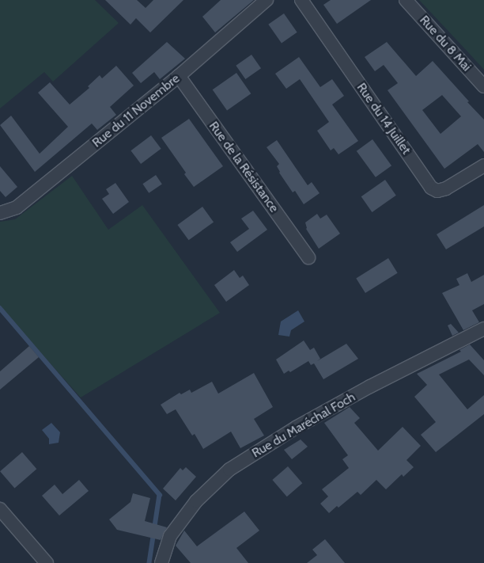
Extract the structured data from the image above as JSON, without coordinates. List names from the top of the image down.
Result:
{
  "streets": {
    "street": [
      "Rue du 8 Mai",
      "Rue du 11 Novembre",
      "Rue du 14 Juillet",
      "Rue de la Résistance",
      "Rue du Maréchal Foch"
    ]
  },
  "crossings": [
    ["Rue du 11 Novembre", "Rue de la Résistance"]
  ]
}
